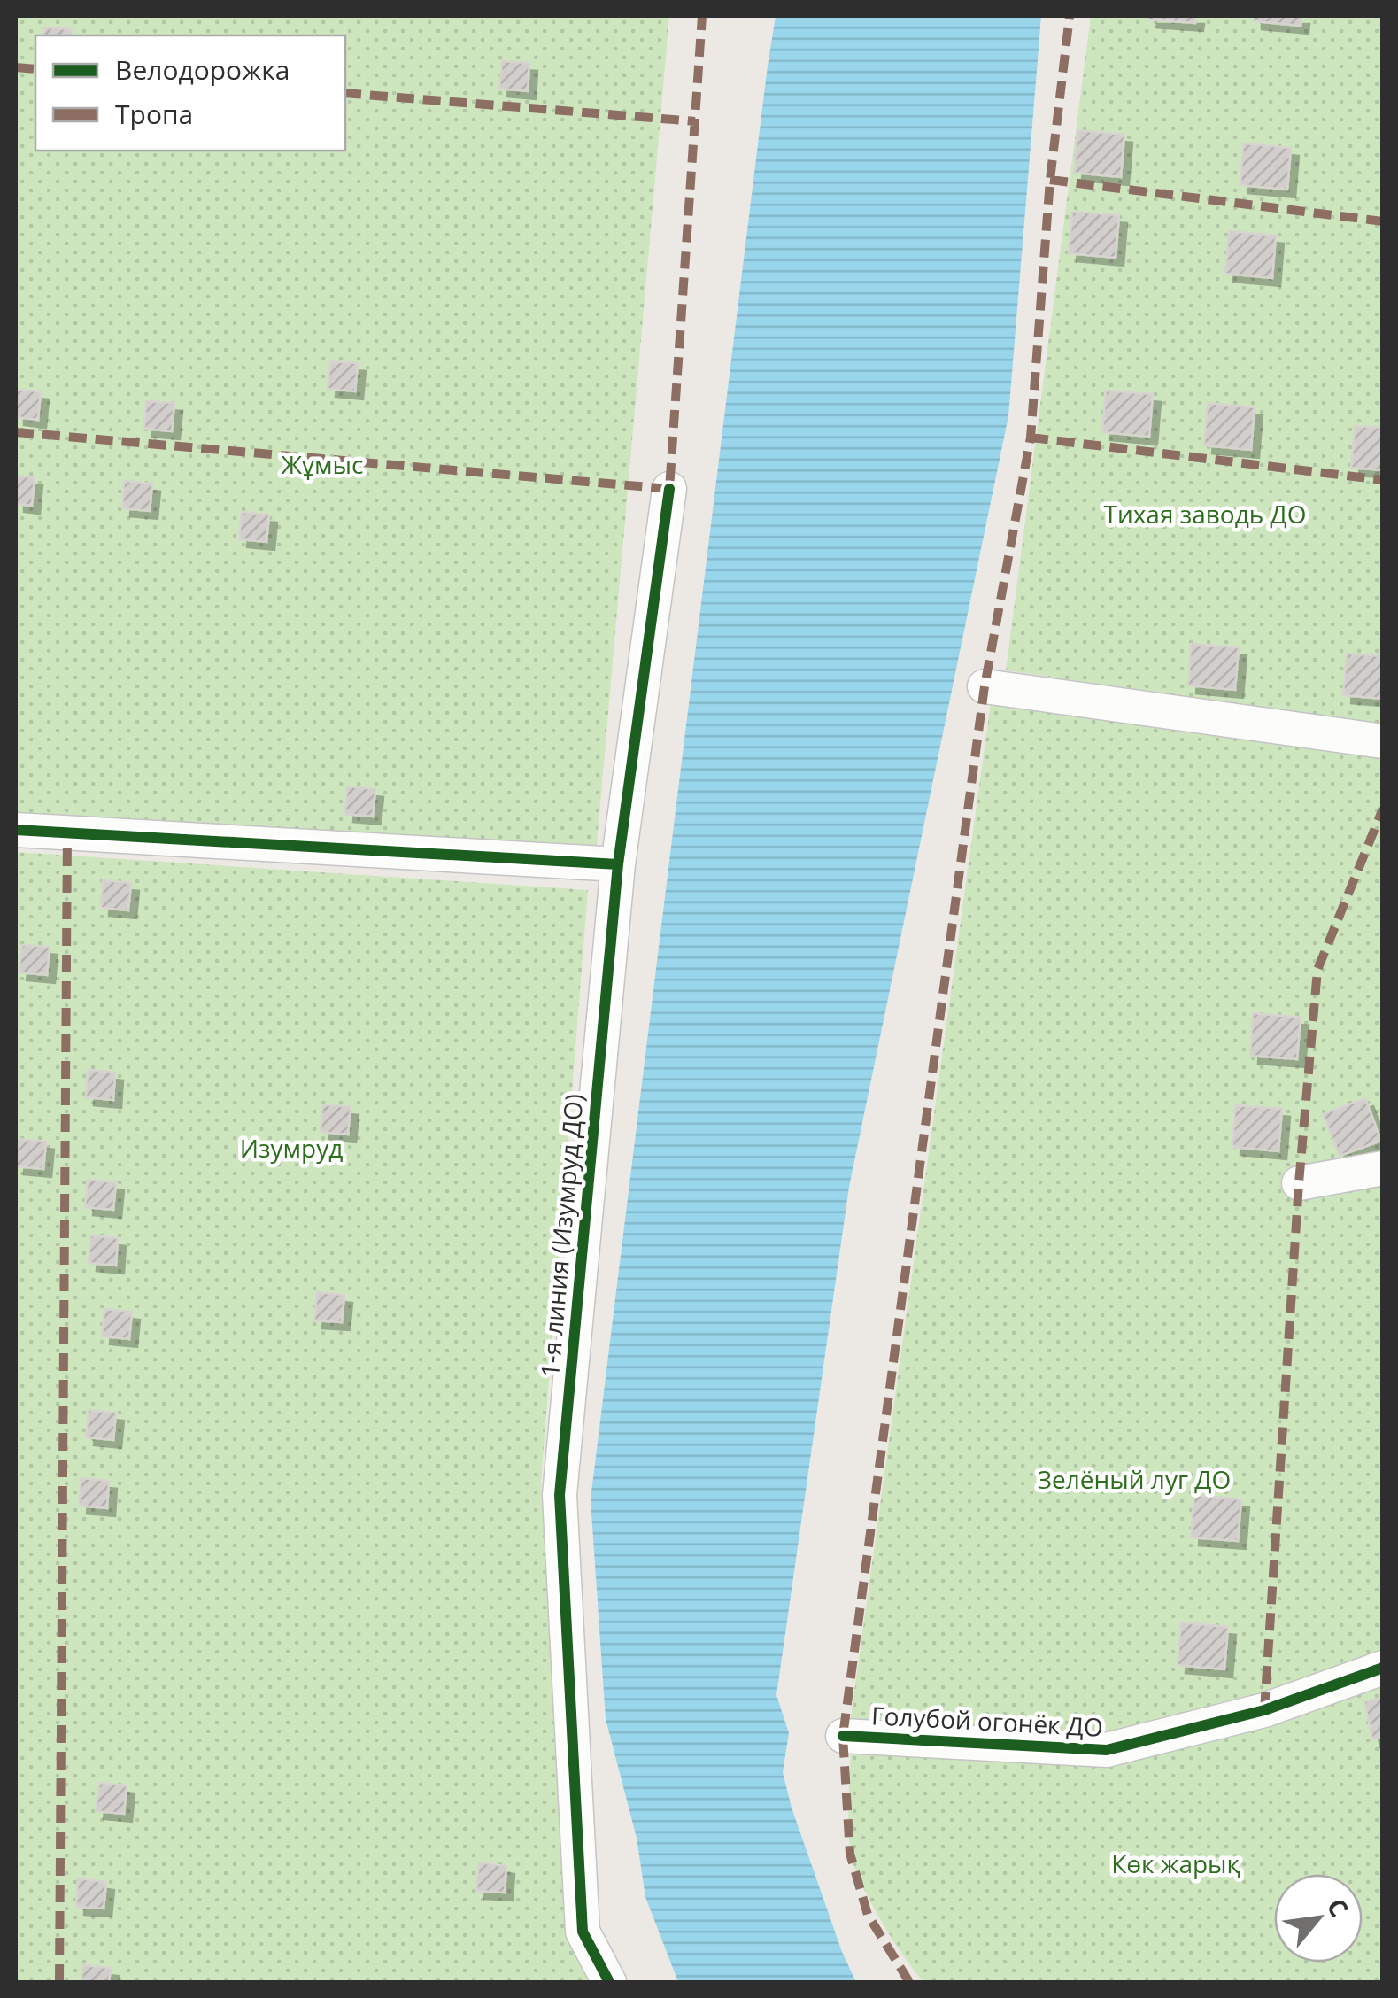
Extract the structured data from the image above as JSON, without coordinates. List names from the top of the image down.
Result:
{
  "streets": {
    "street": ["1-я линия (Изумруд ДО)", "Голубой огонёк ДО"]
  },
  "parks": [
    "Жұмыс",
    "Тихая заводь ДО",
    "Изумруд",
    "Зелёный луг ДО",
    "Көк жарық"
  ],
  "legend": ["Велодорожка", "Тропа"],
  "north": "top right"
}
